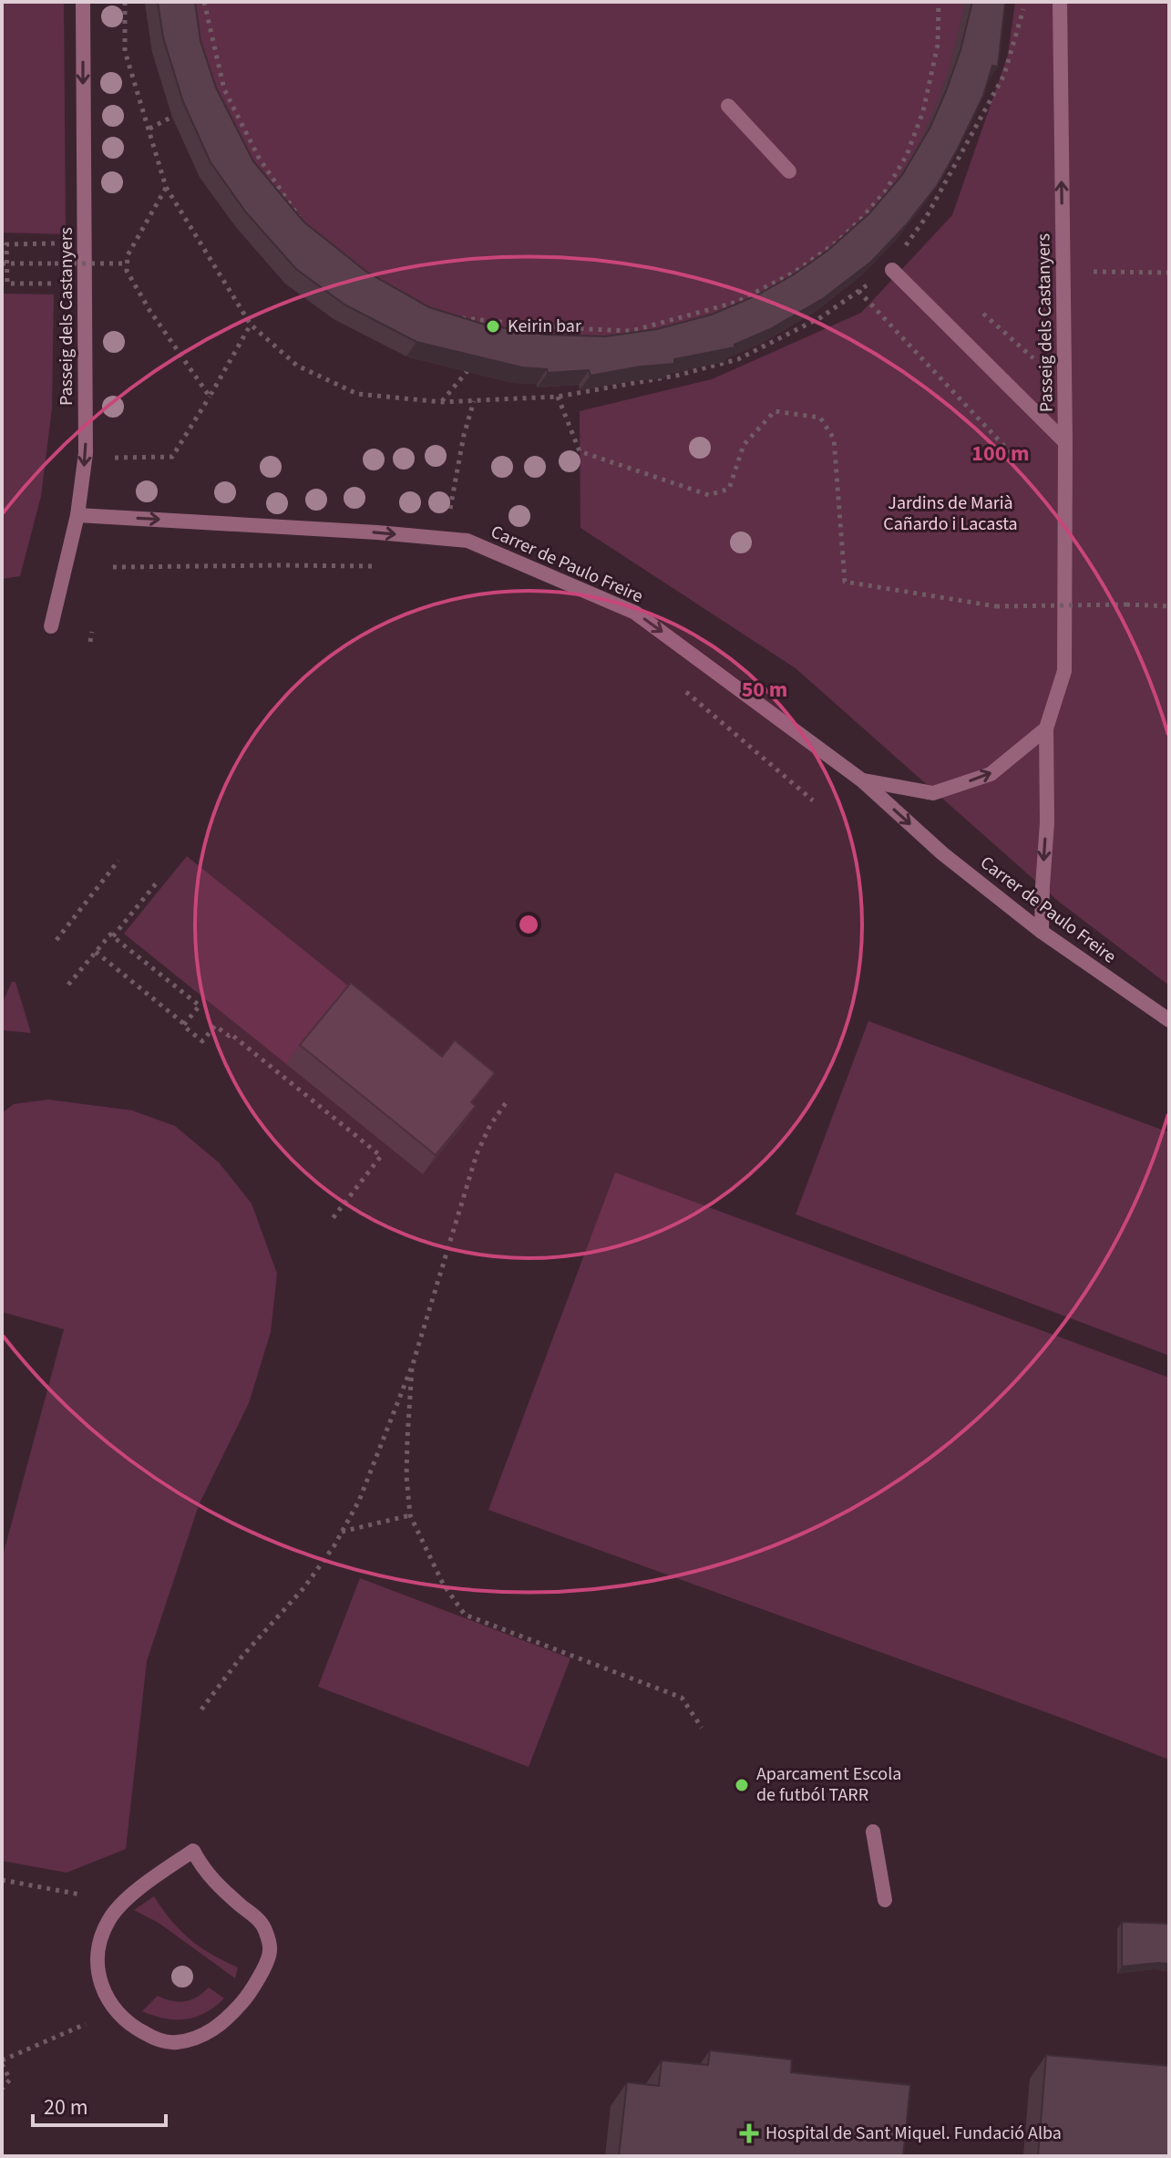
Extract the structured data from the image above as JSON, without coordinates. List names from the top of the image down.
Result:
{
  "streets": {
    "street": ["Passeig dels Castanyers", "Carrer de Paulo Freire"]
  },
  "crossings": [
    ["Passeig dels Castanyers", "Carrer de Paulo Freire"]
  ],
  "one_way": ["Carrer de Paulo Freire"],
  "parks": ["Jardins de Marià Cañardo i Lacasta"],
  "places": {
    "other": ["Keirin bar", "Aparcament Escola de futból TARR"],
    "health": ["Hospital de Sant Miquel. Fundació Alba"]
  },
  "scale_bar": "20 m",
  "rings": ["100 m", "50 m"]
}
